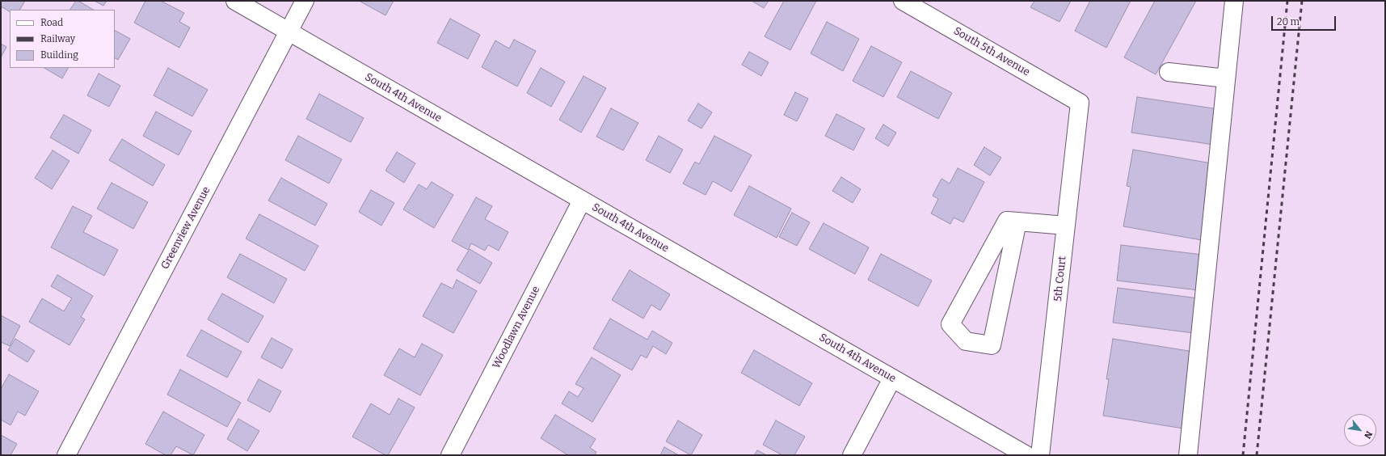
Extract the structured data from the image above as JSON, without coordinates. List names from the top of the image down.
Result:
{
  "streets": {
    "street": [
      "South 5th Avenue",
      "South 4th Avenue",
      "Greenview Avenue",
      "5th Court",
      "Woodlawn Avenue"
    ]
  },
  "crossings": [
    ["South 5th Avenue", "5th Court"],
    ["South 4th Avenue", "Greenview Avenue"],
    ["South 4th Avenue", "Woodlawn Avenue"]
  ],
  "legend": ["Road", "Railway", "Building"],
  "scale_bar": "20 m",
  "north": "bottom right"
}
